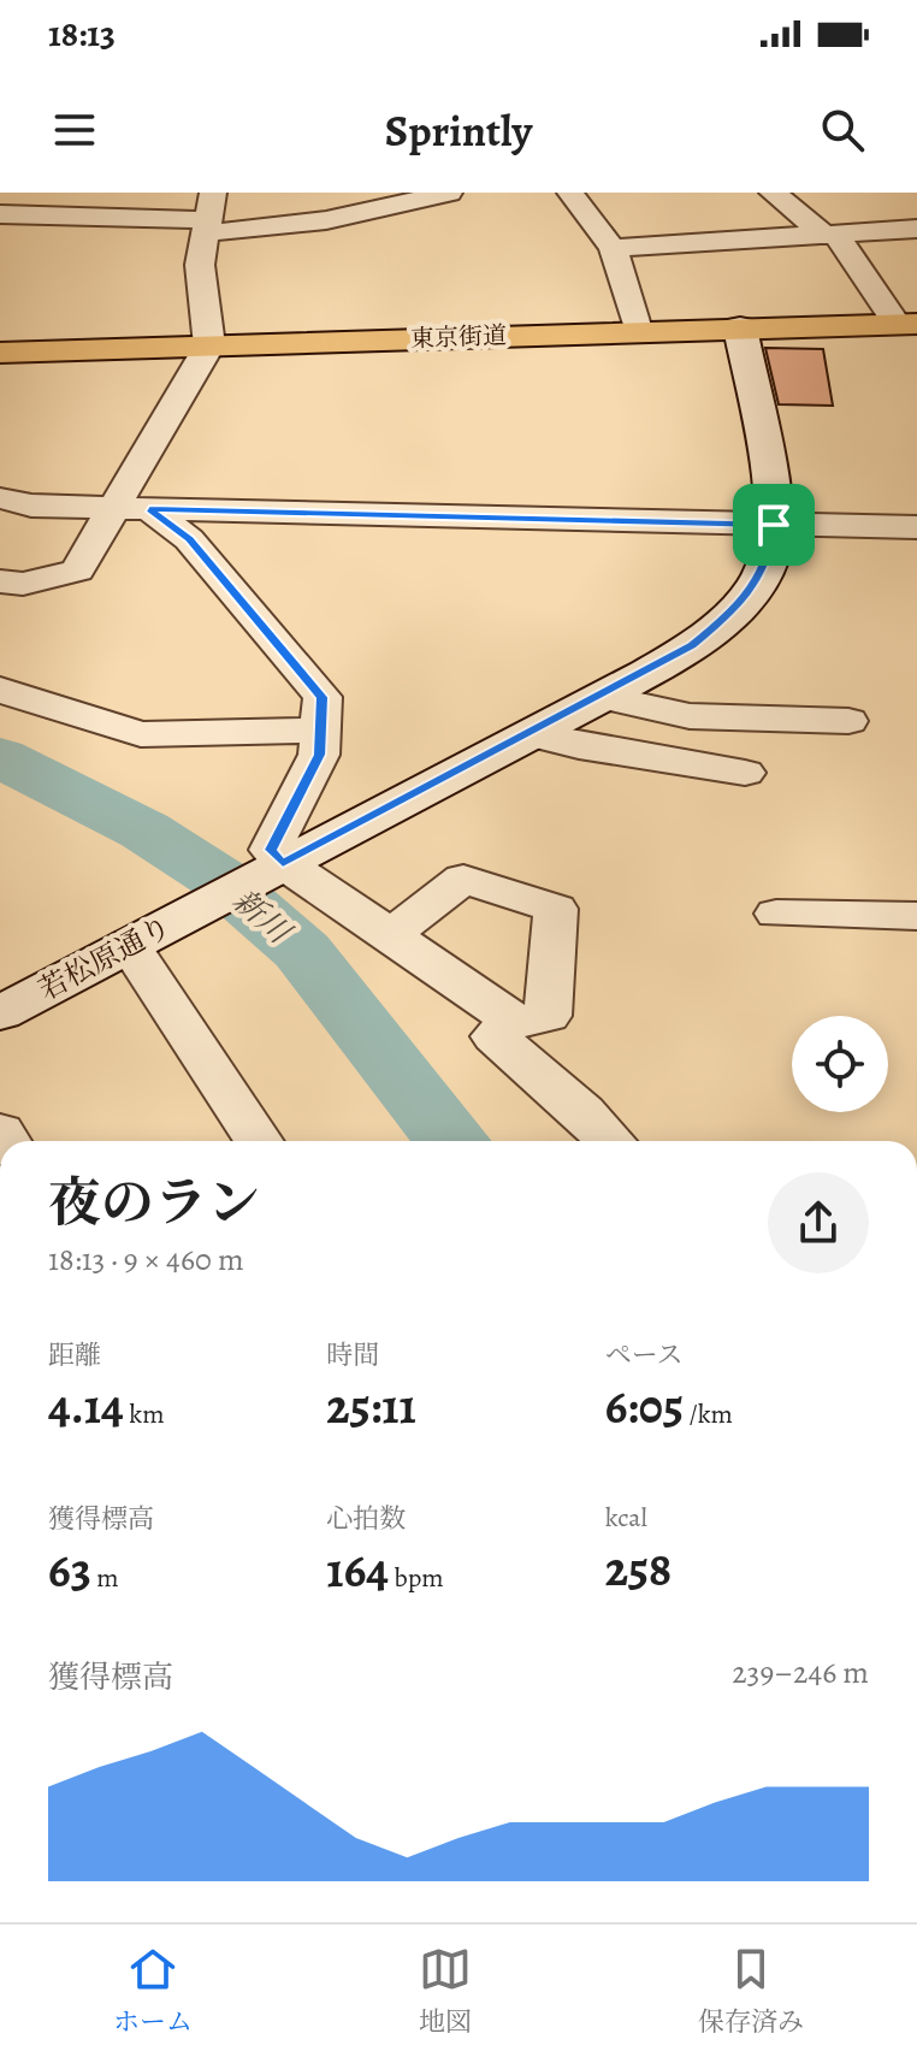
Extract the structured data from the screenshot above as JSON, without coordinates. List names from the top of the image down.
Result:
{
  "streets": {
    "highway": ["東京街道"],
    "street": ["若松原通り"]
  },
  "crossings": [
    ["東京街道", "若松原通り"]
  ],
  "water": ["新川"],
  "page": {
    "status": "18:13",
    "header": "Sprintly",
    "heading": ["夜のラン", "18:13 · 9 × 460 m"],
    "stats": [
      ["距離", "4.14 km"],
      ["時間", "25:11"],
      ["ペース", "6:05 /km"],
      ["獲得標高", "63 m"],
      ["心拍数", "164 bpm"],
      ["kcal", "258"]
    ],
    "chart": ["獲得標高", "239–246 m"],
    "tabs": ["ホーム", "地図", "保存済み"]
  }
}
